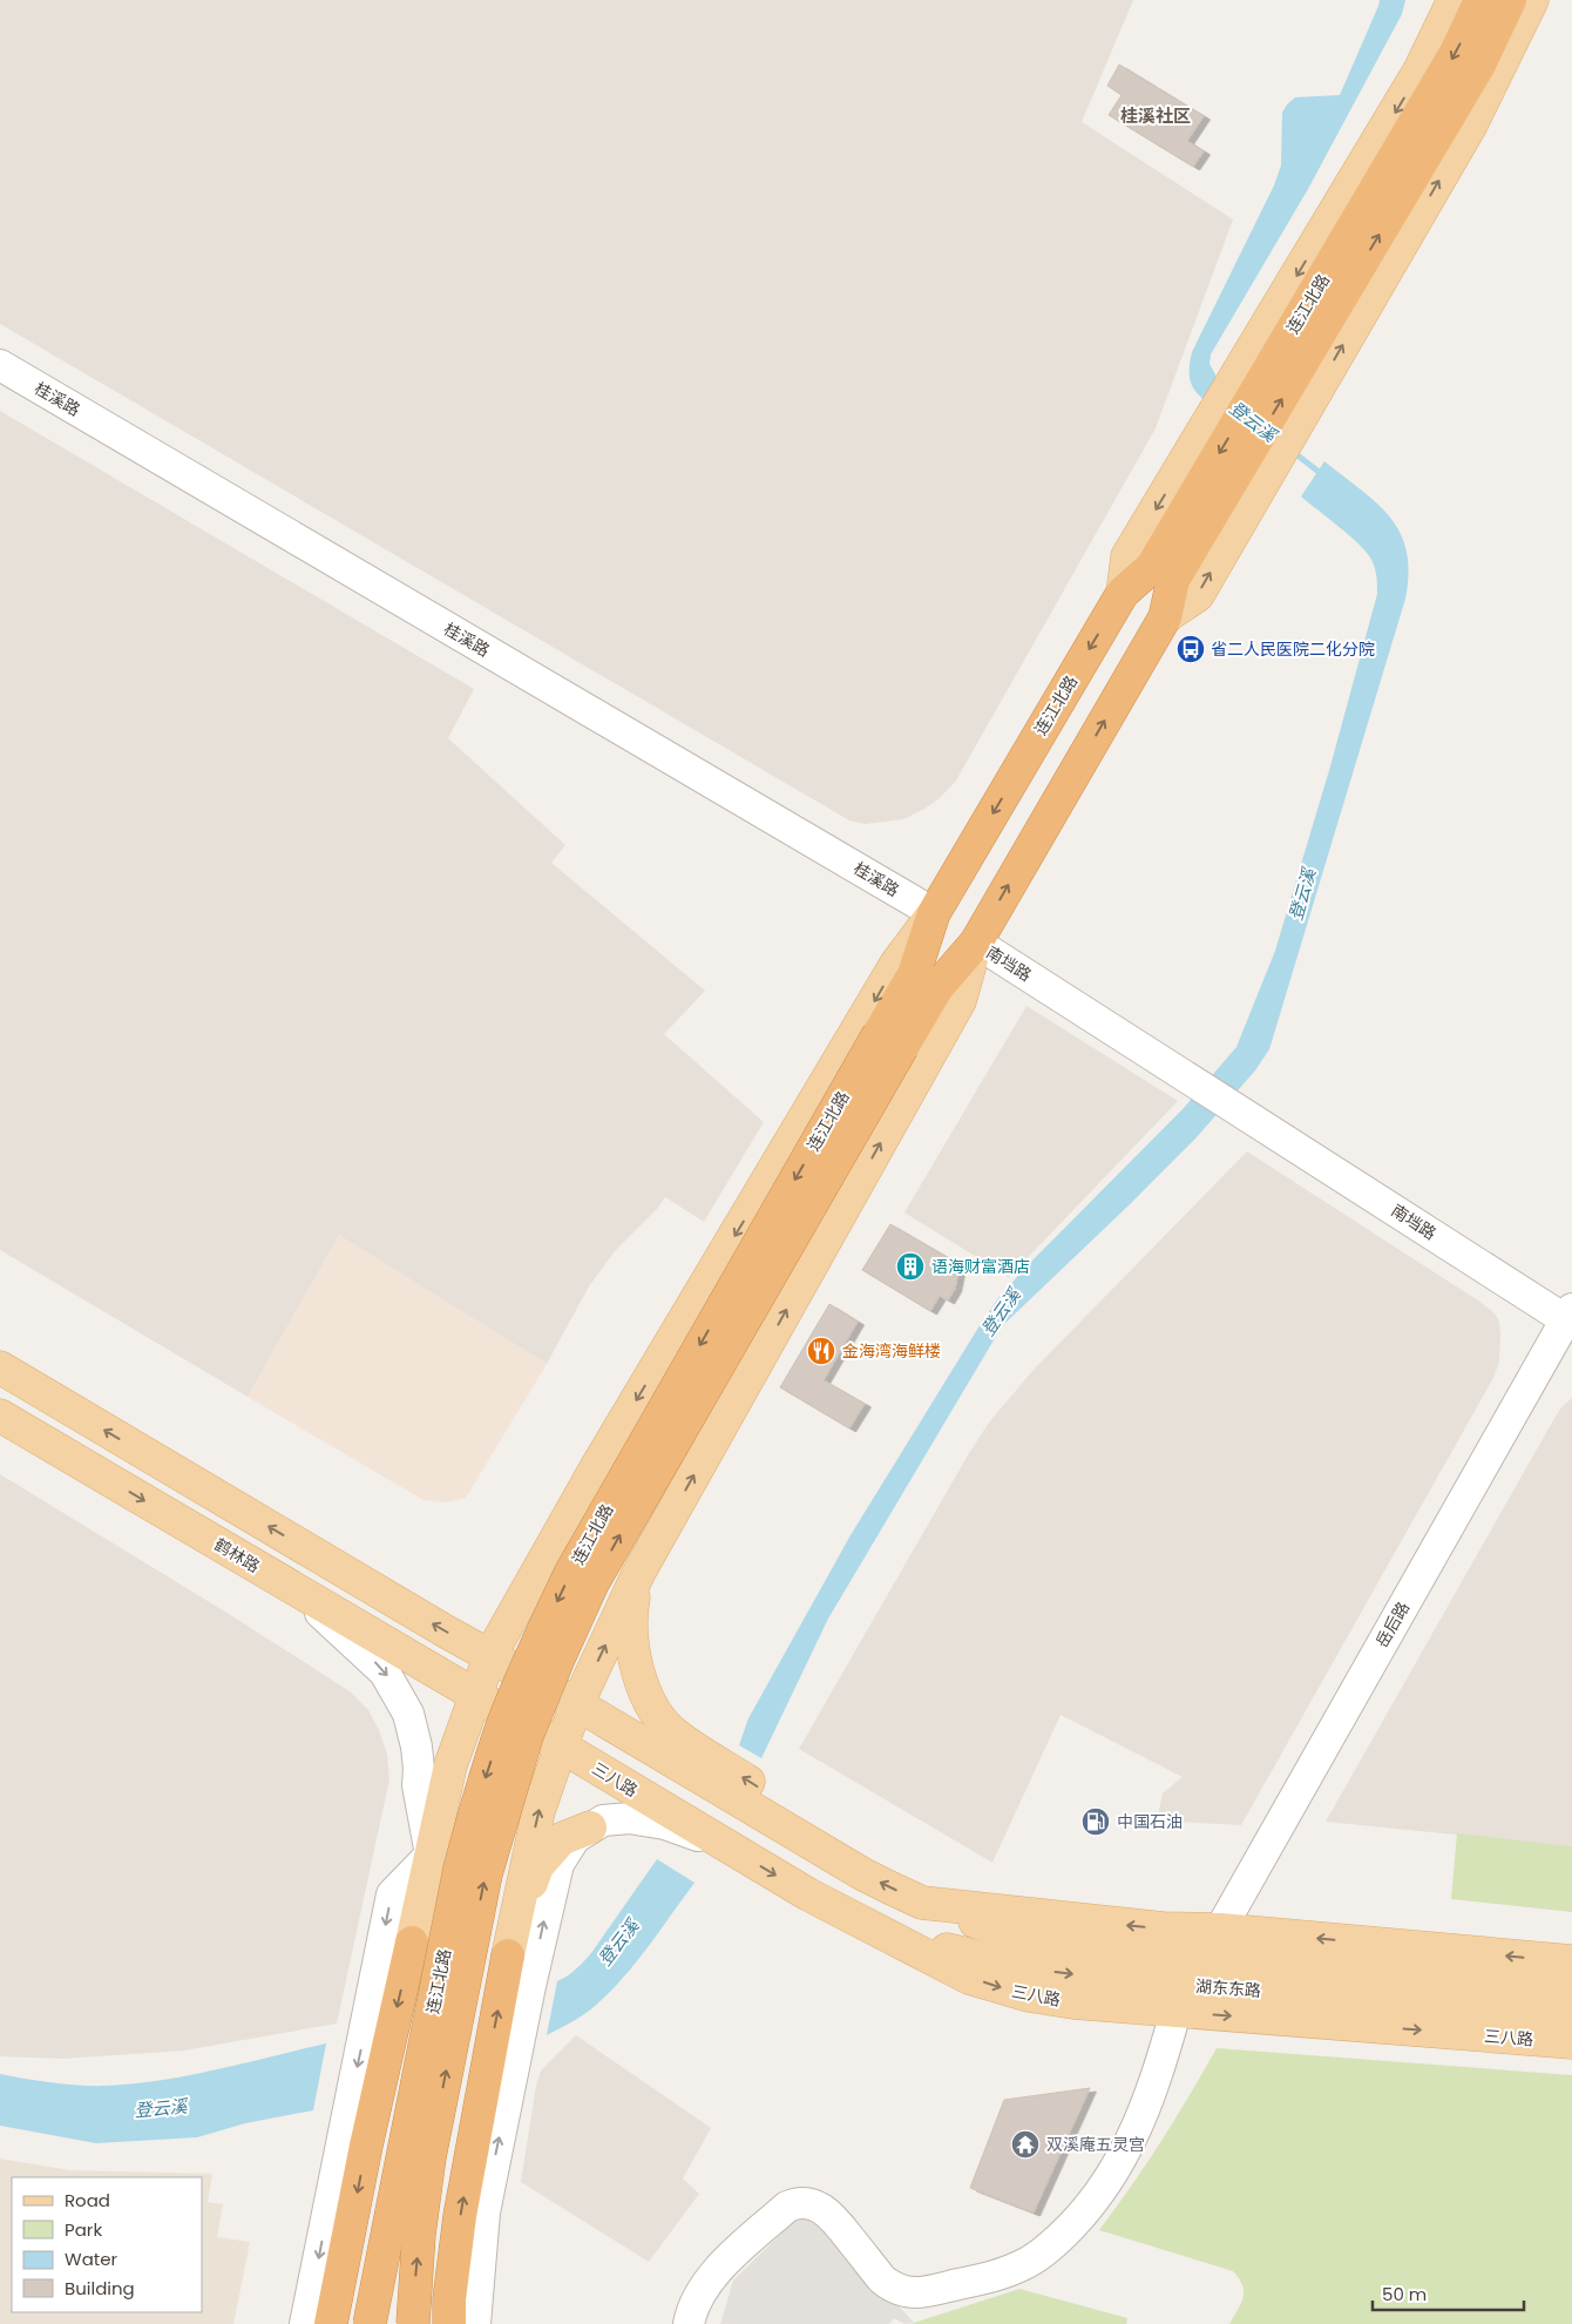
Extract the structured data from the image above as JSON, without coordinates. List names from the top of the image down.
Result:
{
  "streets": {
    "highway": ["连江北路"],
    "main road": ["鹤林路", "三八路", "湖东东路"],
    "street": ["桂溪路", "南垱路", "岳后路"]
  },
  "crossings": [
    ["连江北路", "桂溪路"],
    ["连江北路", "南垱路"],
    ["南垱路", "岳后路"],
    ["鹤林路", "三八路"],
    ["三八路", "湖东东路"]
  ],
  "districts": ["桂溪社区"],
  "water": ["登云溪"],
  "places": {
    "bus stop": ["省二人民医院二化分院"],
    "building": ["语海财富酒店"],
    "restaurant": ["金海湾海鲜楼"],
    "fuel station": ["中国石油"],
    "temple": ["双溪庵五灵宫"]
  },
  "legend": [
    "Road",
    "Park",
    "Water",
    "Building"
  ],
  "scale_bar": "50 m"
}
